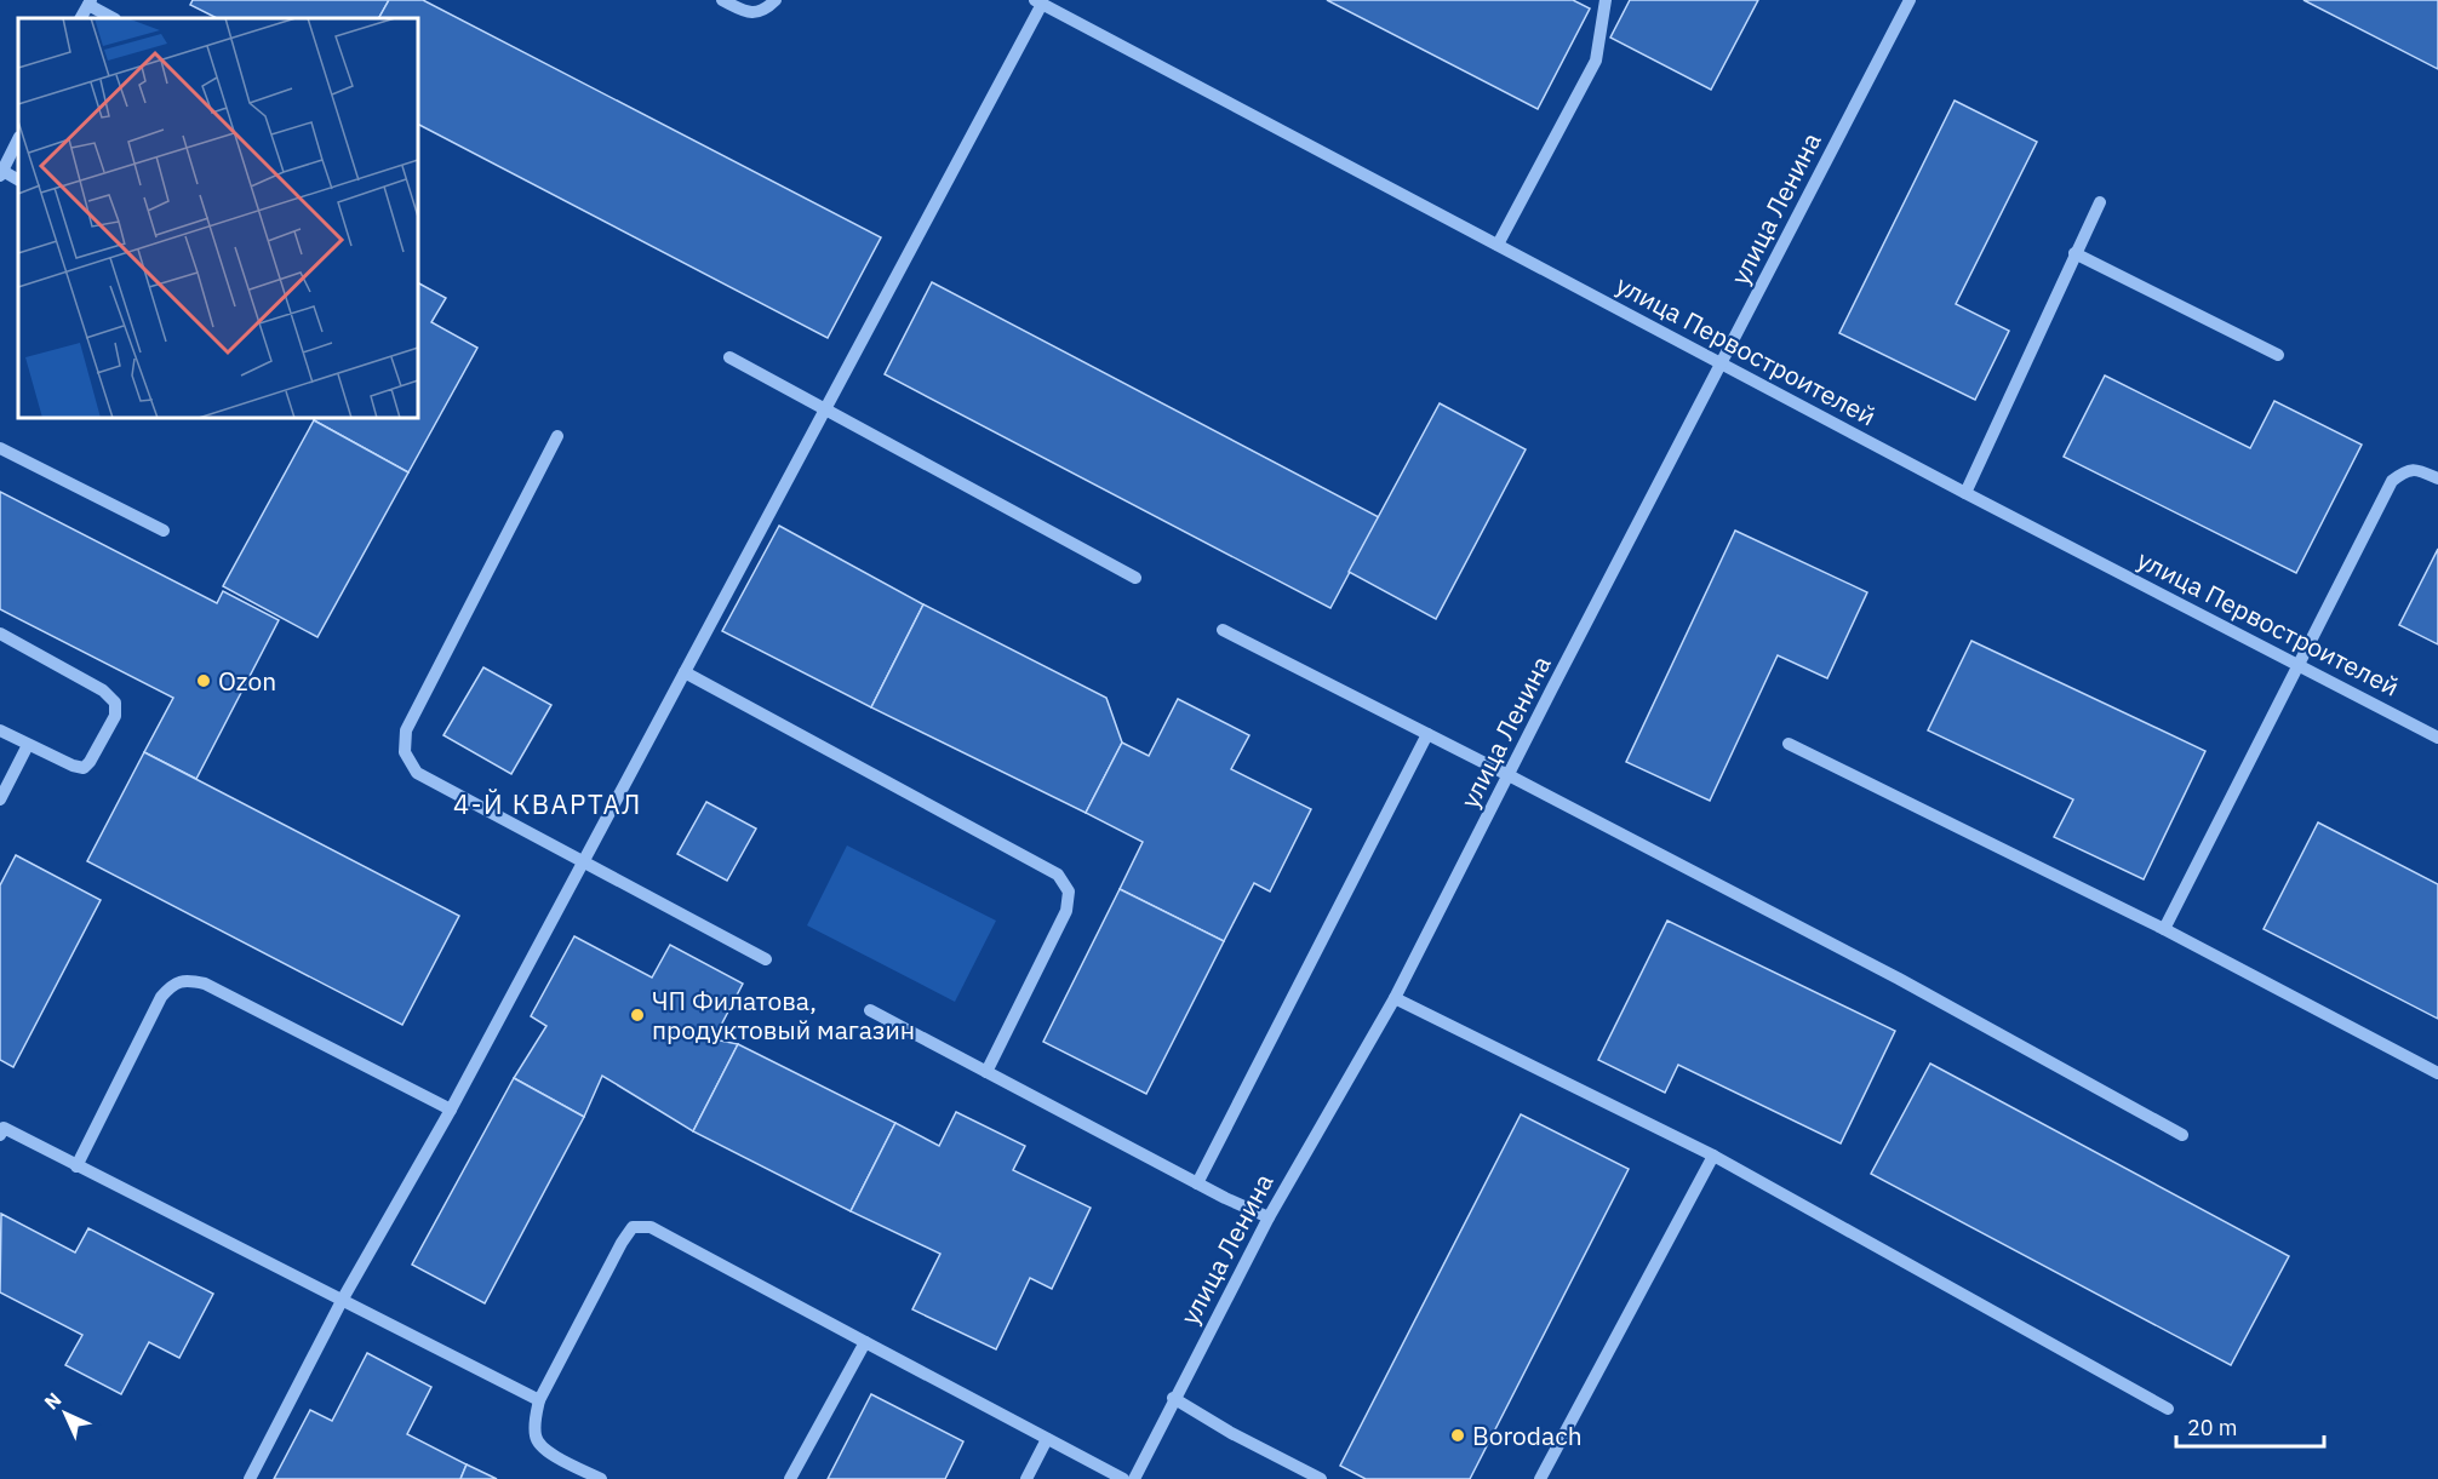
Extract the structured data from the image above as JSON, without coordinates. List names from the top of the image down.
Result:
{
  "streets": {
    "street": ["улица Ленина", "улица Первостроителей"]
  },
  "crossings": [
    ["улица Ленина", "улица Первостроителей"]
  ],
  "districts": ["4-Й КВАРТАЛ"],
  "places": ["Ozon", "ЧП Филатова, продуктовый магазин", "Borodach"],
  "scale_bar": "20 m",
  "north": "top left"
}
